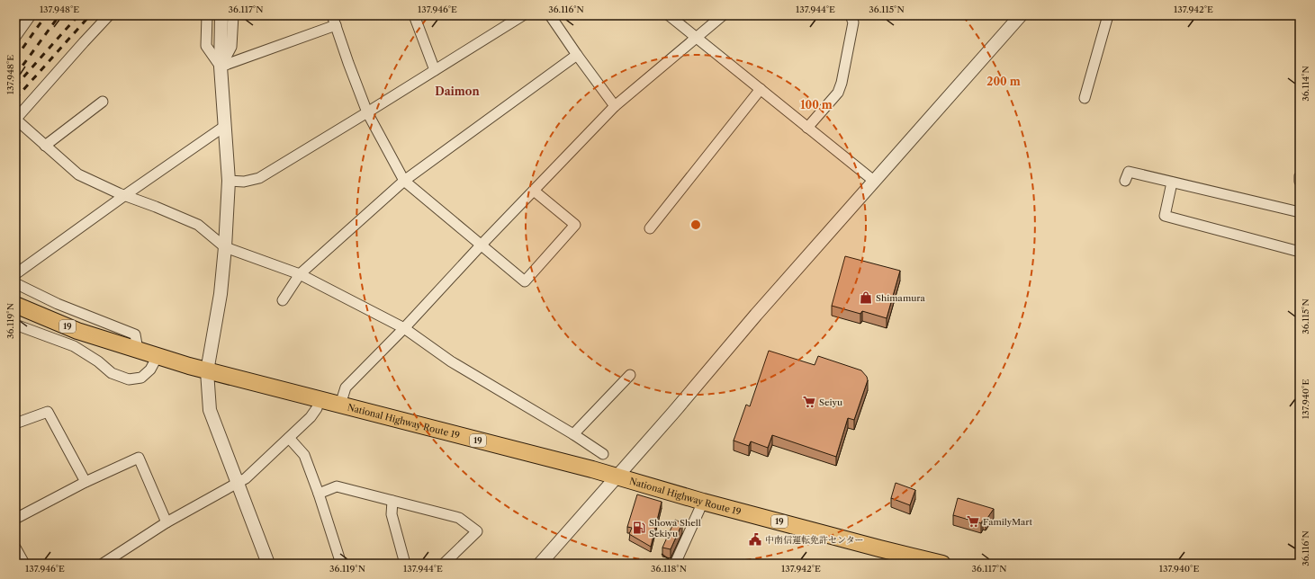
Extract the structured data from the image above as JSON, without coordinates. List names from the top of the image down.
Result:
{
  "streets": {
    "highway": ["19", "National Highway Route 19"]
  },
  "districts": ["Daimon"],
  "places": {
    "shop": ["Shimamura"],
    "supermarket": ["Seiyu", "FamilyMart"],
    "fuel station": ["Showa Shell Sekiyu"],
    "public building": ["中南信運転免許センター"]
  },
  "coordinates": [
    "137.948°E",
    "36.117°N",
    "137.946°E",
    "36.116°N",
    "137.944°E",
    "36.115°N",
    "137.942°E",
    "36.114°N",
    "36.119°N",
    "137.940°E",
    "36.118°N"
  ],
  "rings": ["200 m", "100 m"]
}
